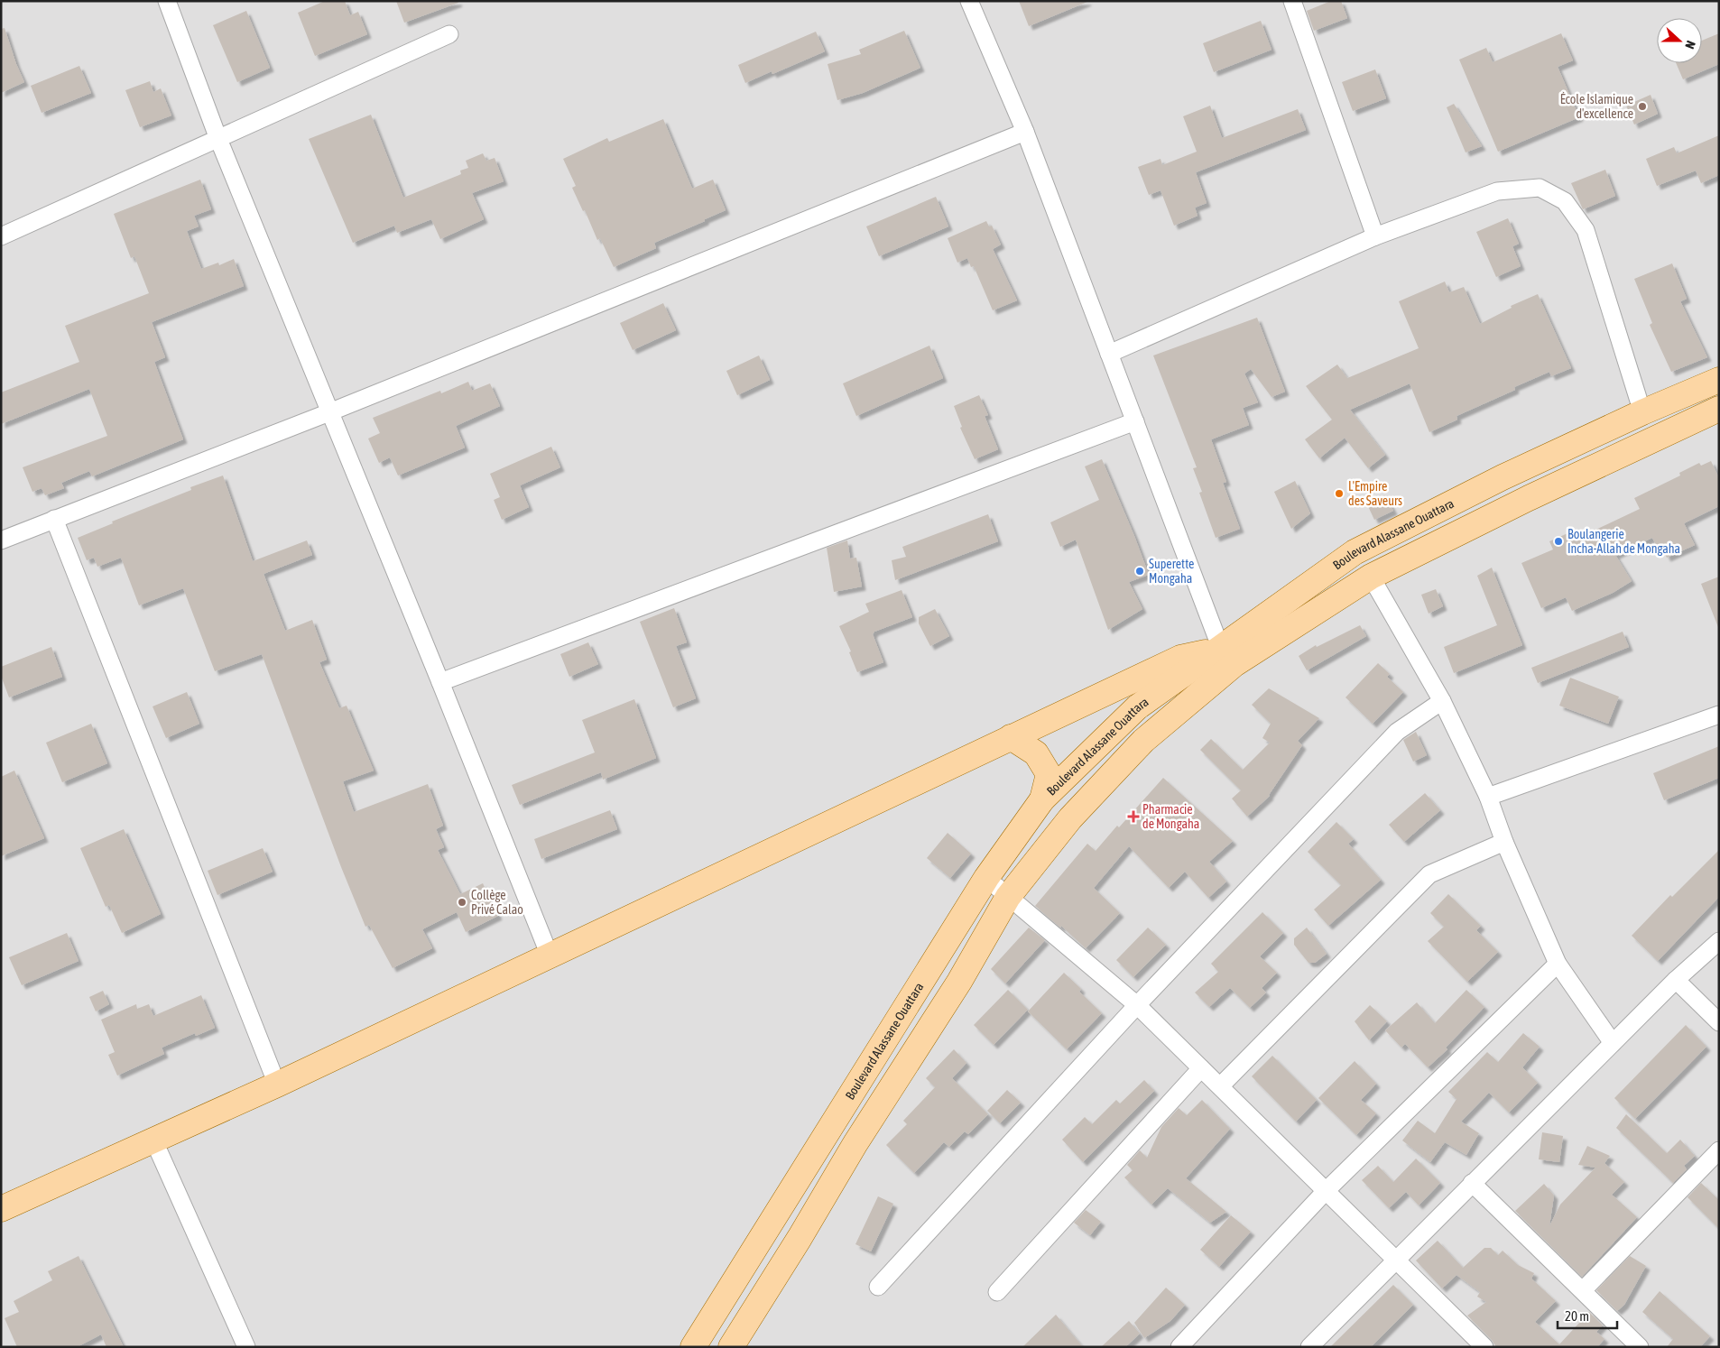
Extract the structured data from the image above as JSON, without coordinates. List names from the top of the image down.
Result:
{
  "streets": {
    "main road": ["Boulevard Alassane Ouattara"]
  },
  "places": {
    "other": [
      "École Islamique d'excellence",
      "L'Empire des Saveurs",
      "Boulangerie Incha-Allah de Mongaha",
      "Superette Mongaha",
      "Collège Privé Calao"
    ],
    "health": ["Pharmacie de Mongaha"]
  },
  "scale_bar": "20 m",
  "north": "right"
}
